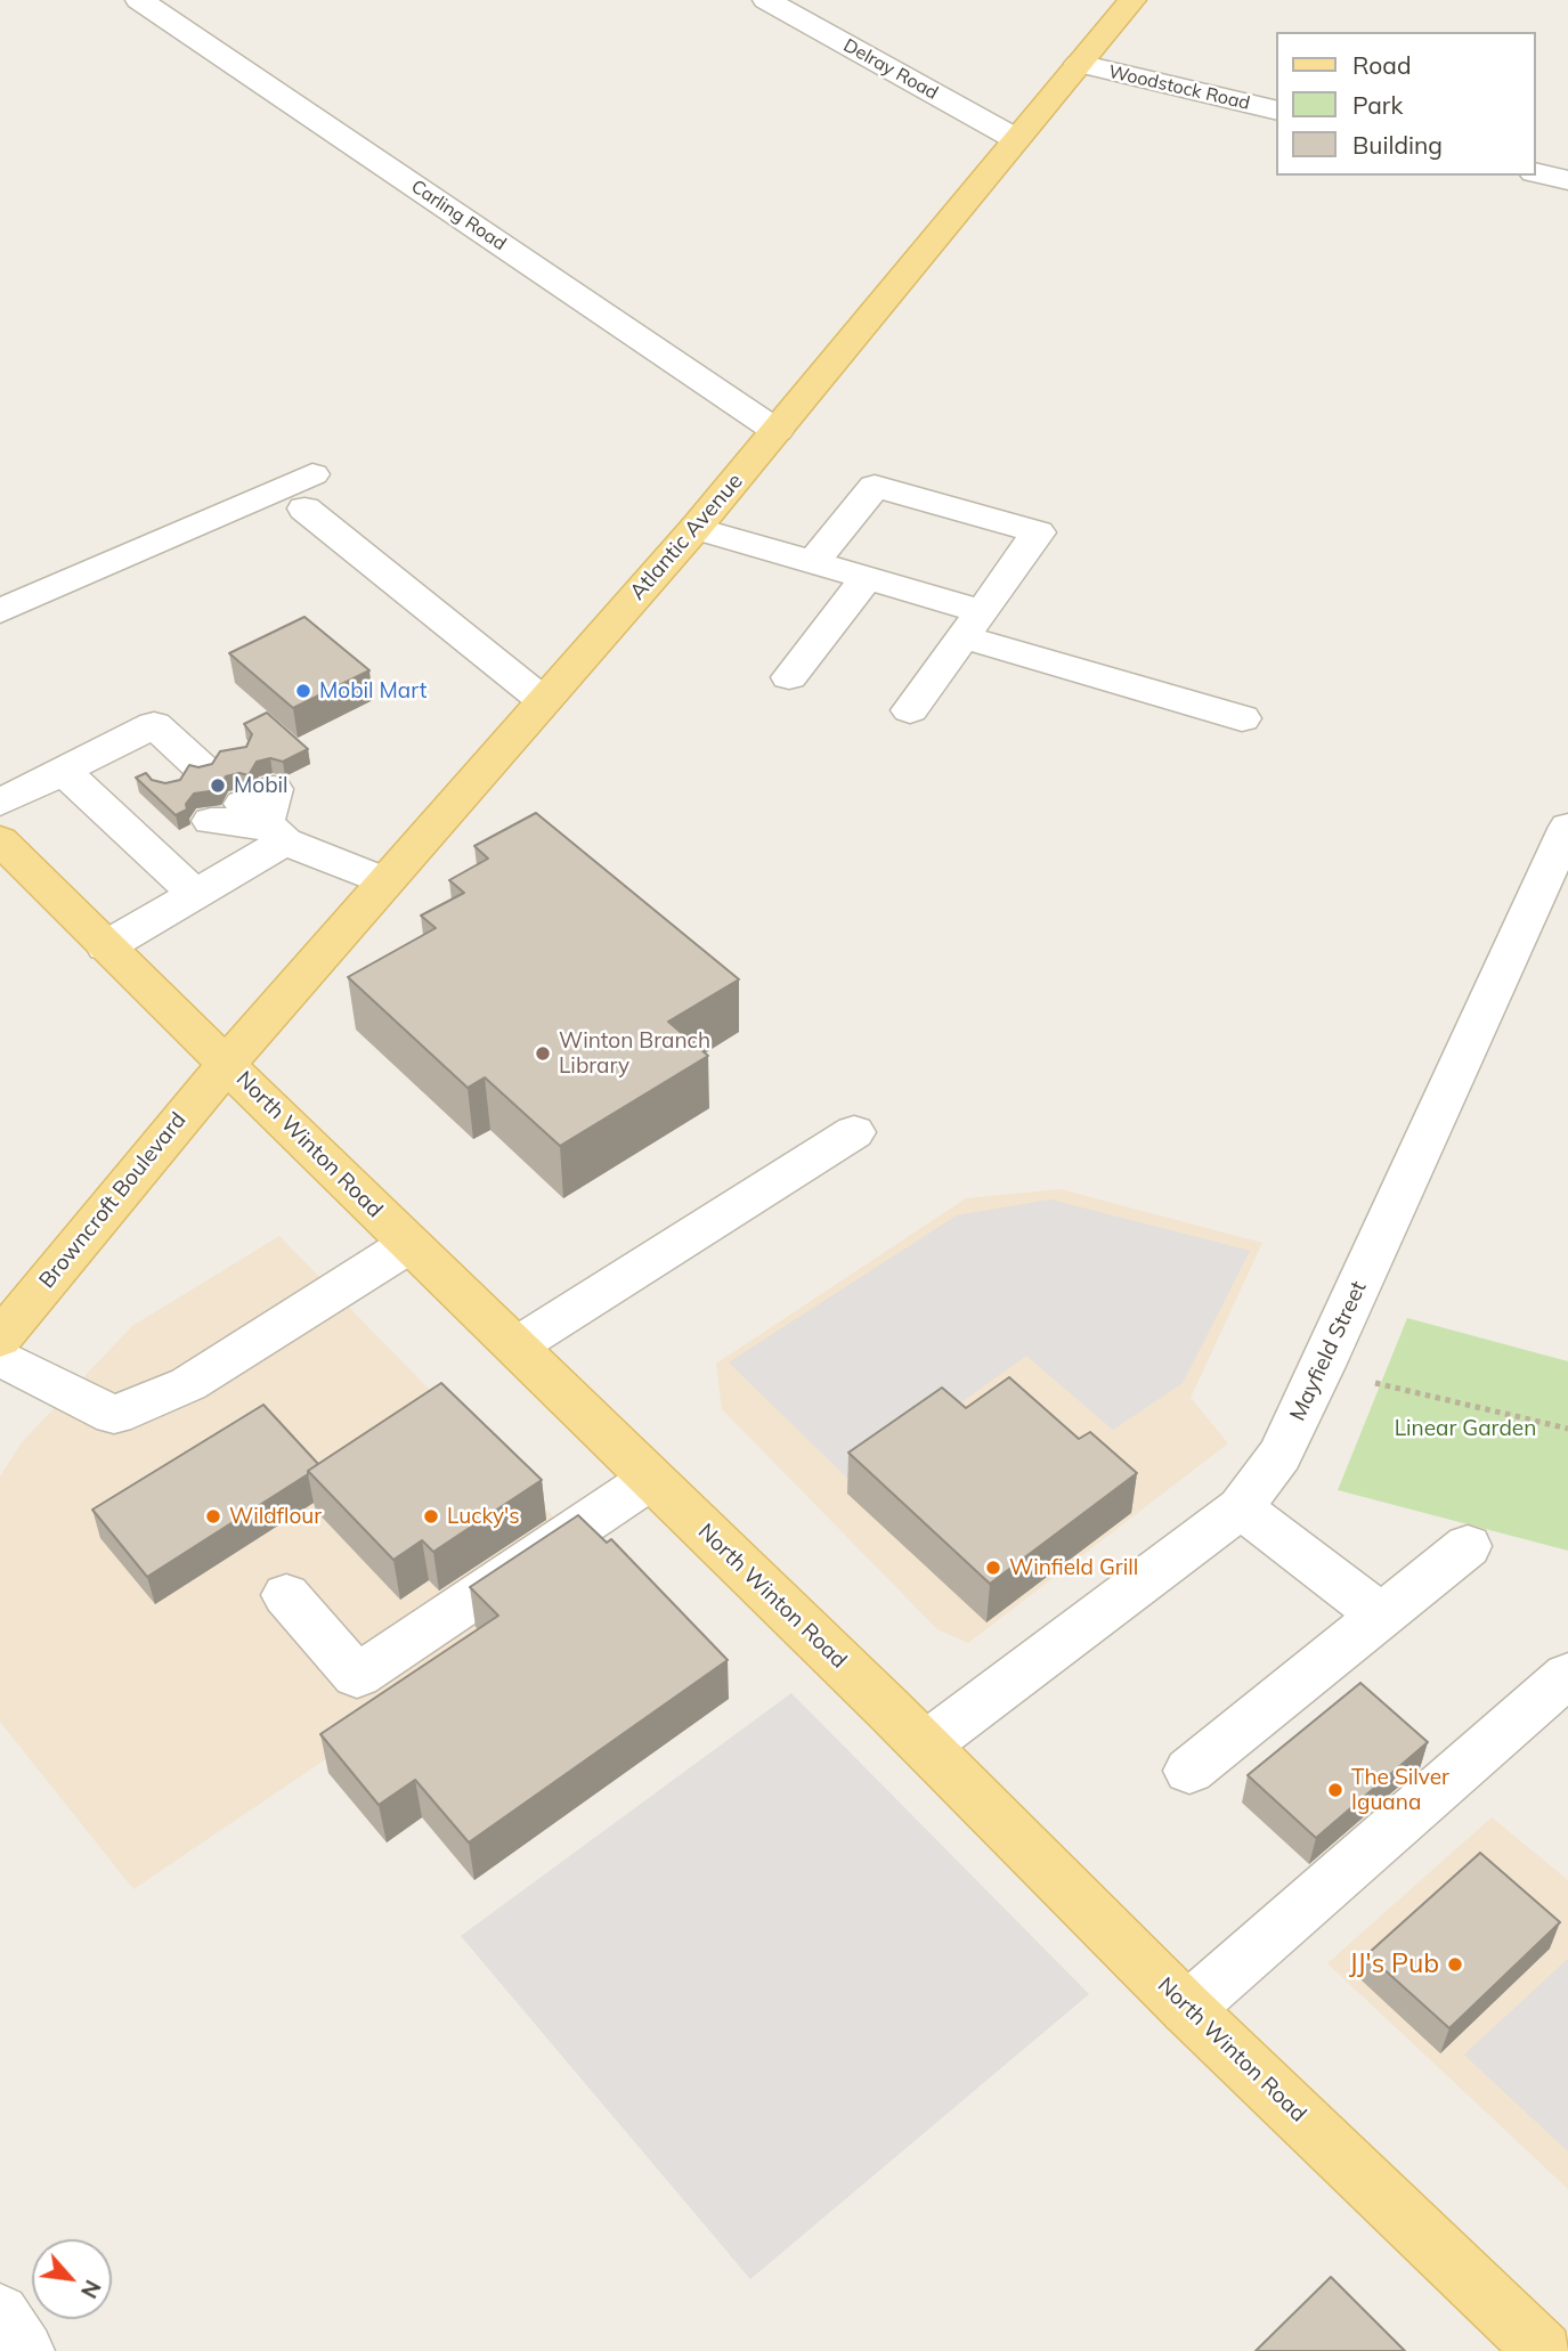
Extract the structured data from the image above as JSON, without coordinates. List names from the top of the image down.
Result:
{
  "streets": {
    "main road": ["Atlantic Avenue", "North Winton Road", "Browncroft Boulevard"],
    "street": [
      "Delray Road",
      "Woodstock Road",
      "Carling Road",
      "Mayfield Street"
    ]
  },
  "crossings": [
    ["Delray Road", "Atlantic Avenue"],
    ["Woodstock Road", "Atlantic Avenue"],
    ["Carling Road", "Atlantic Avenue"],
    ["Atlantic Avenue", "North Winton Road"],
    ["Atlantic Avenue", "Browncroft Boulevard"],
    ["North Winton Road", "Browncroft Boulevard"],
    ["North Winton Road", "Mayfield Street"]
  ],
  "parks": ["Linear Garden"],
  "places": [
    "Mobil Mart",
    "Mobil",
    "Winton Branch Library",
    "Wildflour",
    "Lucky's",
    "Winfield Grill",
    "The Silver Iguana",
    "JJ's Pub"
  ],
  "legend": ["Road", "Park", "Building"],
  "north": "bottom right"
}
